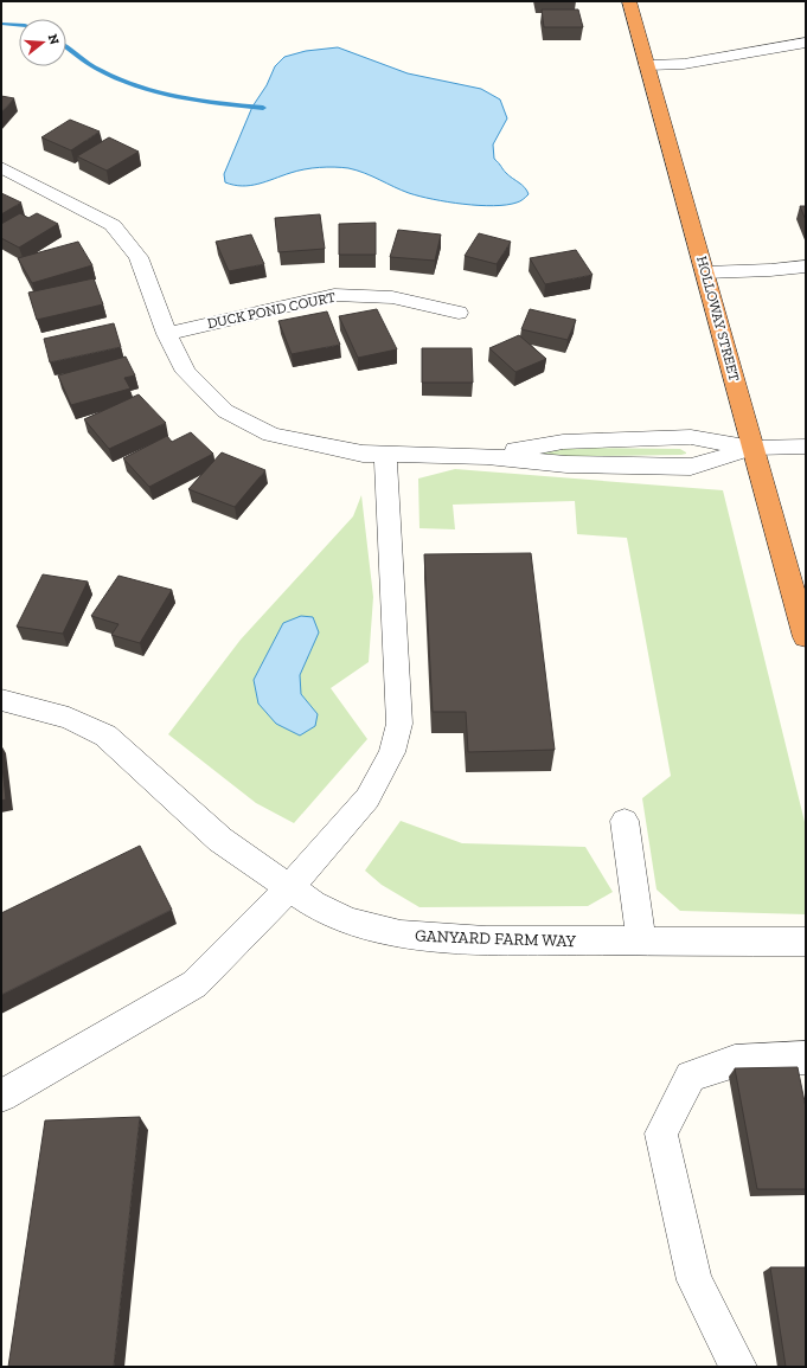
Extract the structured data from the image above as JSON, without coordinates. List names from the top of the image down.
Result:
{
  "streets": {
    "highway": ["HOLLOWAY STREET"],
    "street": ["DUCK POND COURT", "GANYARD FARM WAY"]
  },
  "north": "right"
}
